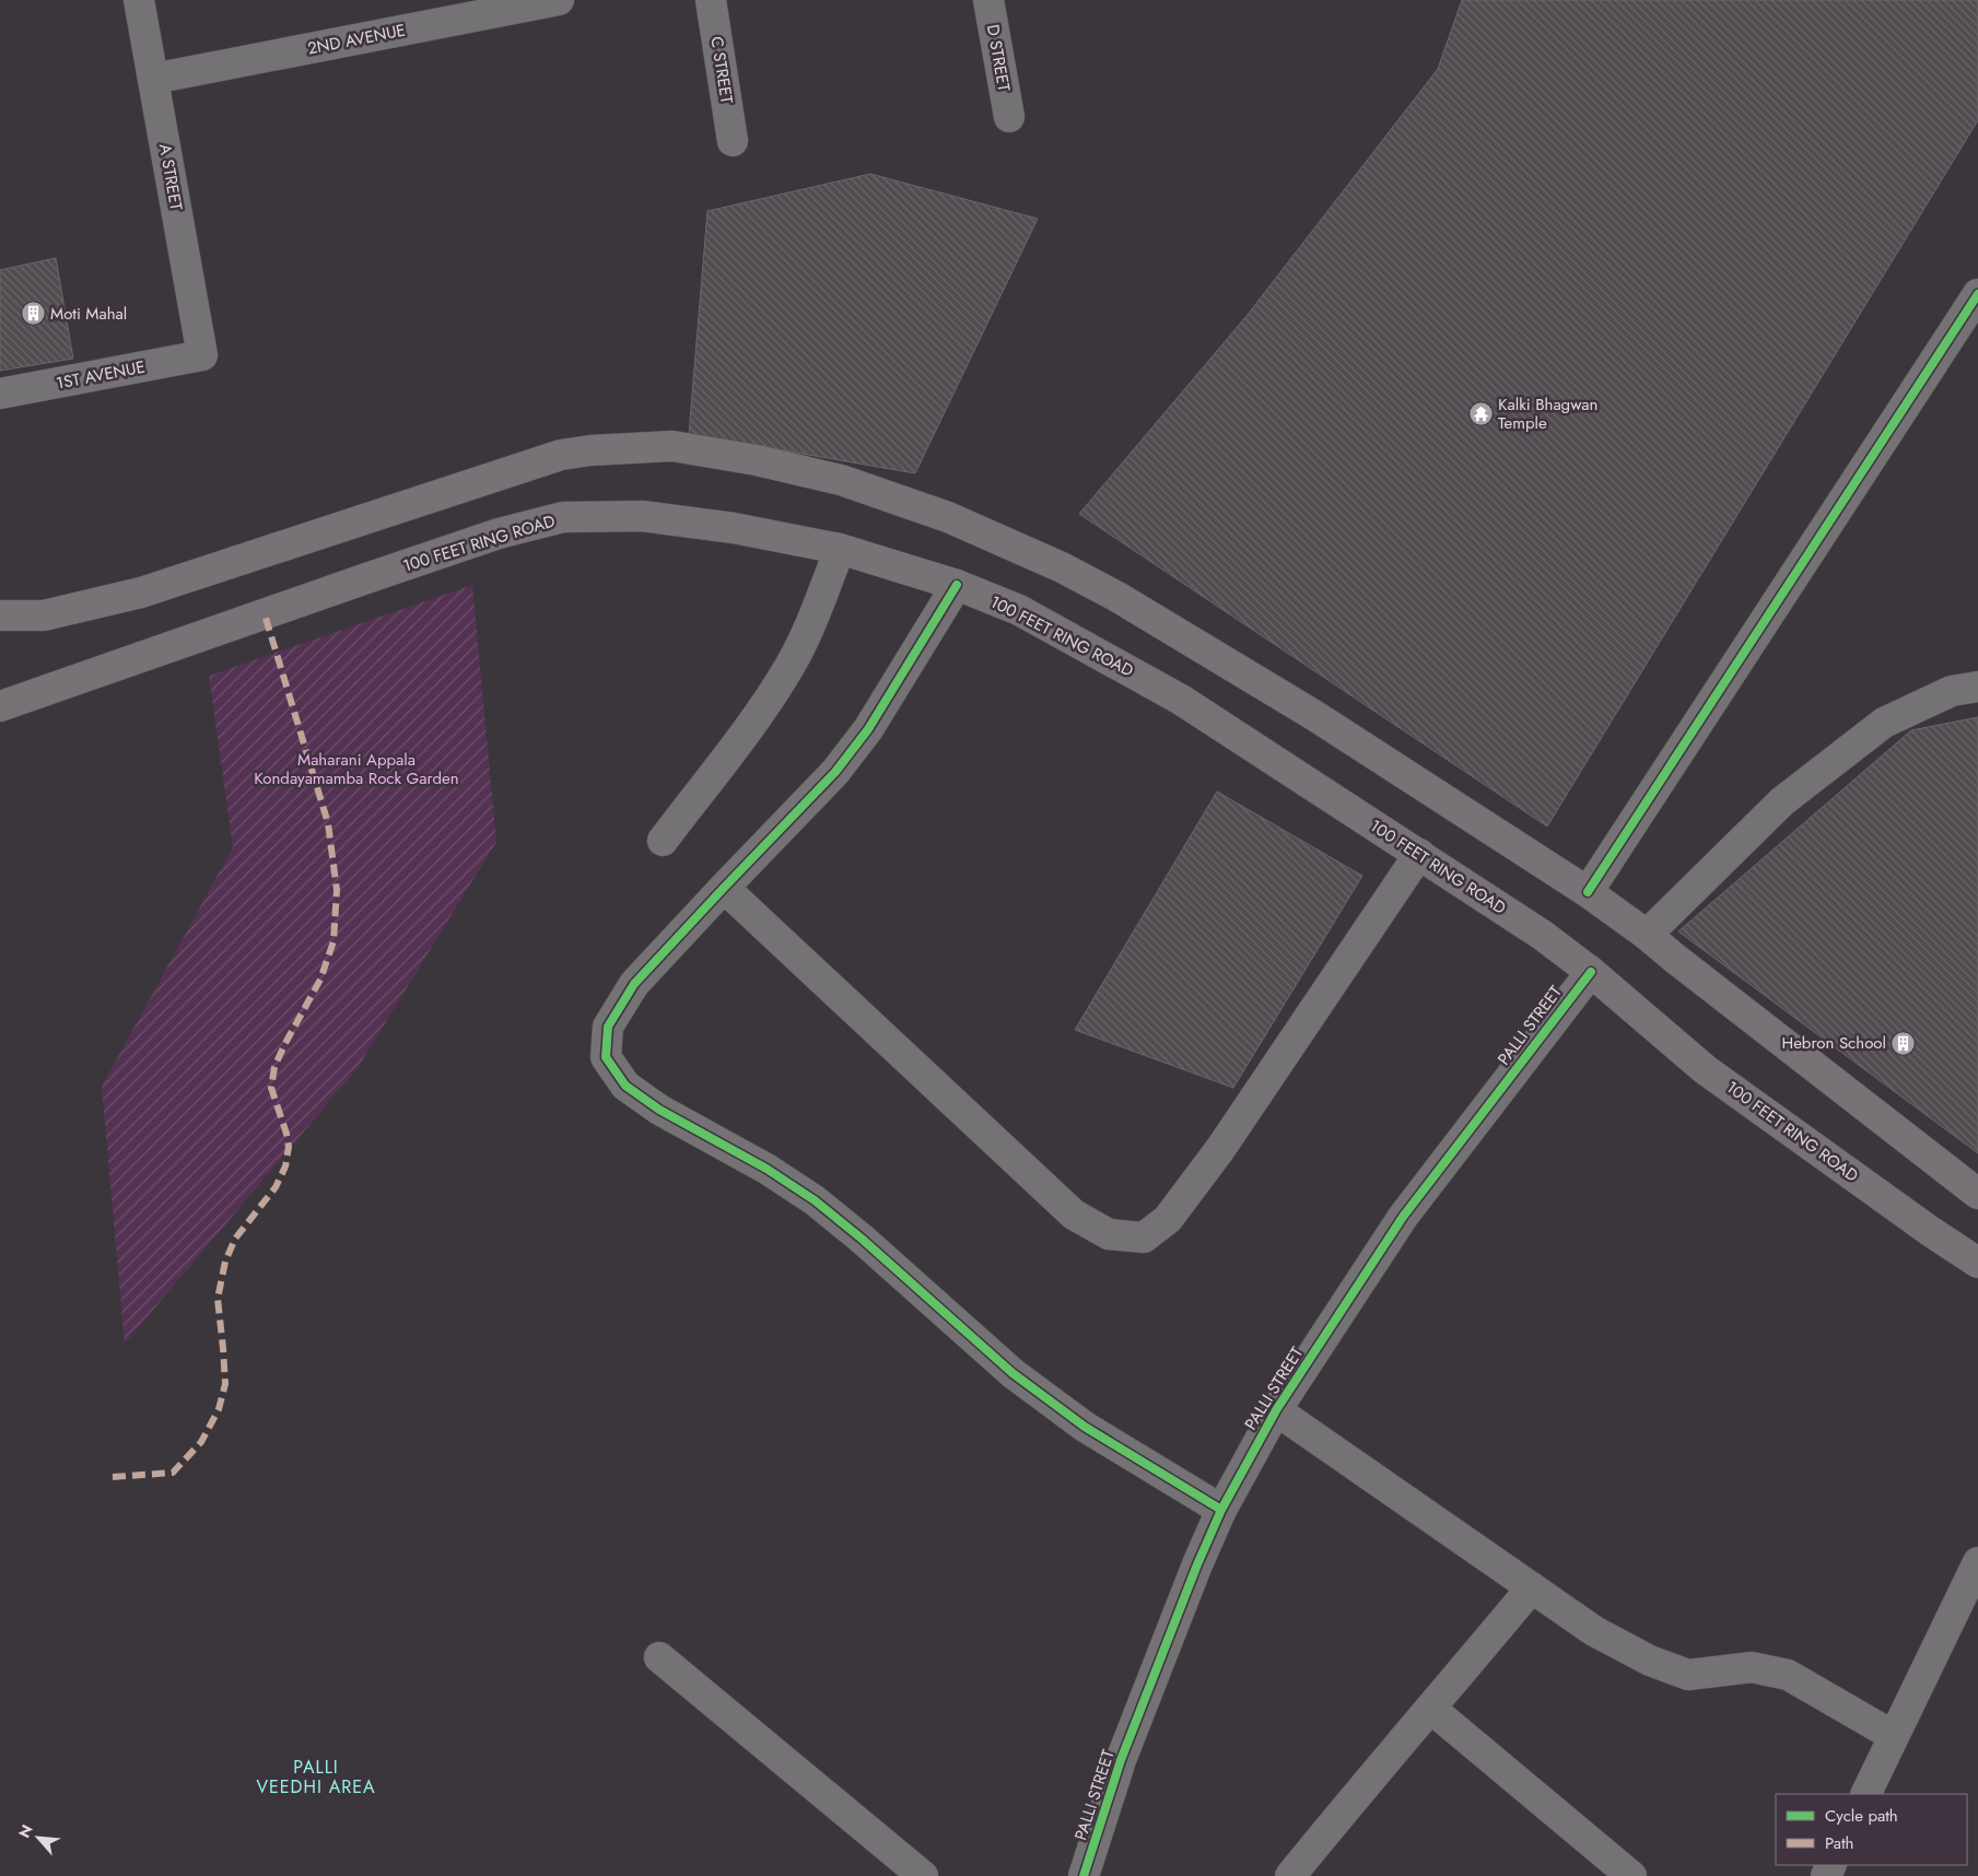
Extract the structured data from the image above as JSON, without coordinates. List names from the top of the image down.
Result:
{
  "streets": {
    "main road": ["100 FEET RING ROAD"],
    "street": [
      "2ND AVENUE",
      "D STREET",
      "C STREET",
      "A STREET",
      "1ST AVENUE",
      "PALLI STREET"
    ]
  },
  "crossings": [
    ["2ND AVENUE", "A STREET"],
    ["A STREET", "1ST AVENUE"],
    ["100 FEET RING ROAD", "PALLI STREET"]
  ],
  "districts": ["PALLI VEEDHI AREA"],
  "parks": ["Maharani Appala Kondayamamba Rock Garden"],
  "places": {
    "building": ["Moti Mahal", "Hebron School"],
    "temple": ["Kalki Bhagwan Temple"]
  },
  "legend": ["Cycle path", "Path"],
  "north": "top left"
}
